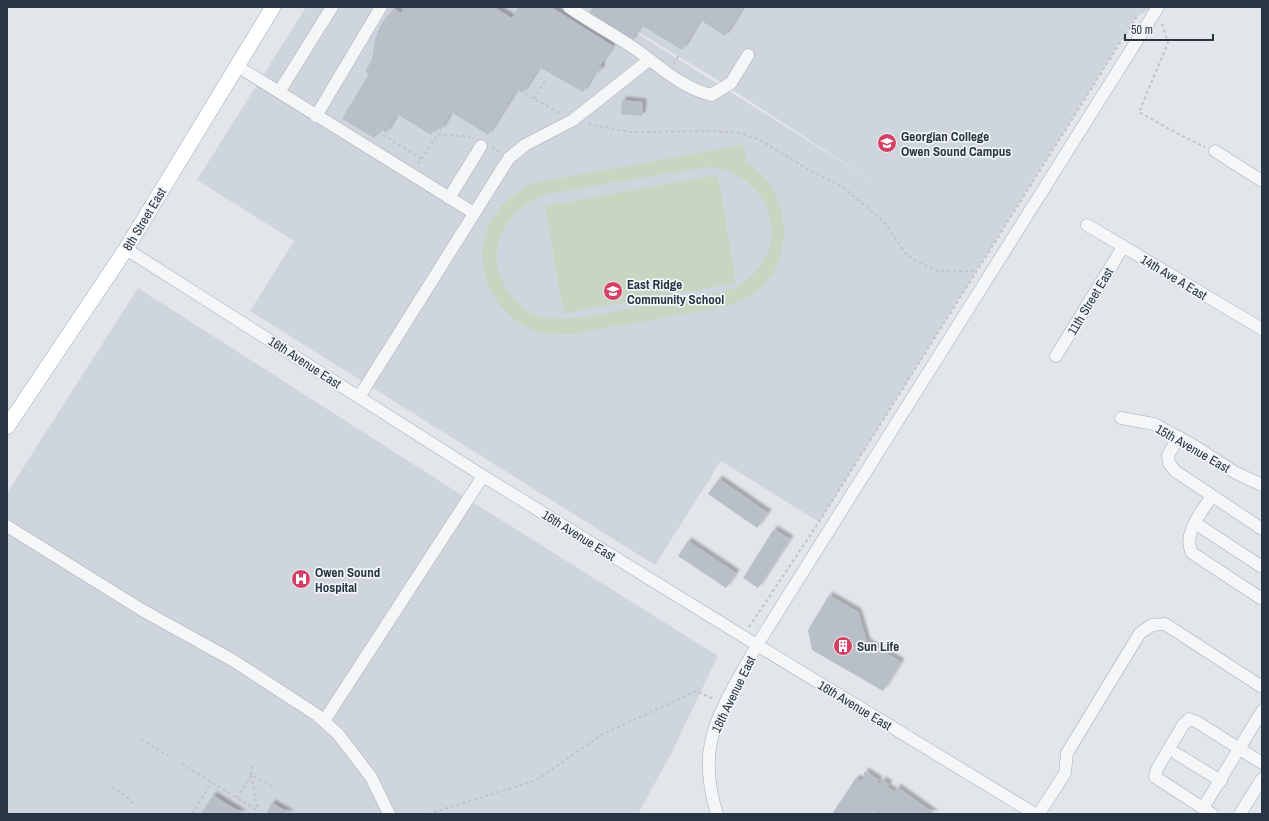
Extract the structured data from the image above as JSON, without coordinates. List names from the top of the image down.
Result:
{
  "streets": {
    "main road": ["8th Street East"],
    "street": [
      "14th Ave A East",
      "11th Street East",
      "16th Avenue East",
      "15th Avenue East",
      "18th Avenue East"
    ]
  },
  "crossings": [
    ["8th Street East", "16th Avenue East"],
    ["14th Ave A East", "11th Street East"],
    ["16th Avenue East", "18th Avenue East"]
  ],
  "places": {
    "school or university": ["Georgian College Owen Sound Campus", "East Ridge Community School"],
    "hospital": ["Owen Sound Hospital"],
    "building": ["Sun Life"]
  },
  "scale_bar": "50 m"
}
